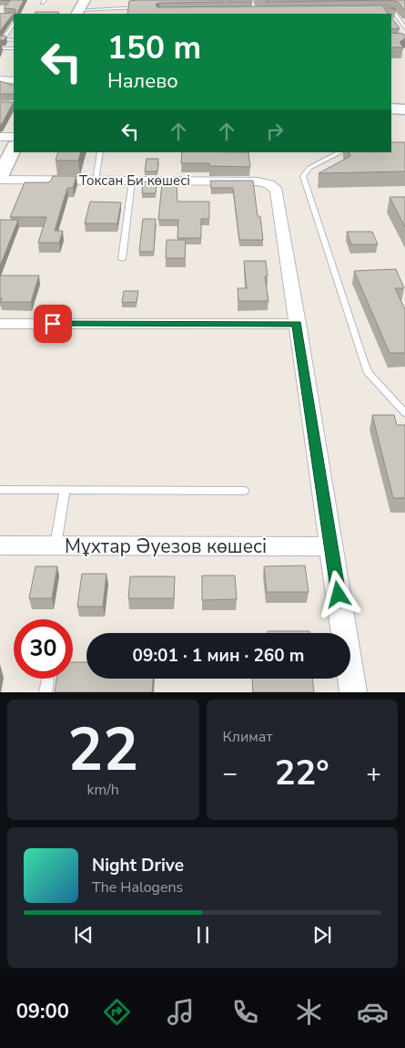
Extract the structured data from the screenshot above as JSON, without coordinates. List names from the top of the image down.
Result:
{
  "streets": {
    "street": ["Токсан Би көшесі", "Мұхтар Әуезов көшесі"]
  },
  "page": {
    "turn": ["150 m", "Налево"],
    "limit": "30",
    "trip": "09:01 · 1 мин · 260 m",
    "tile": [
      ["22", "km/h"],
      "Климат"
    ],
    "heat": ["−", "22°", "+"],
    "song": ["Night Drive", "The Halogens"],
    "tabs": "09:00"
  }
}
